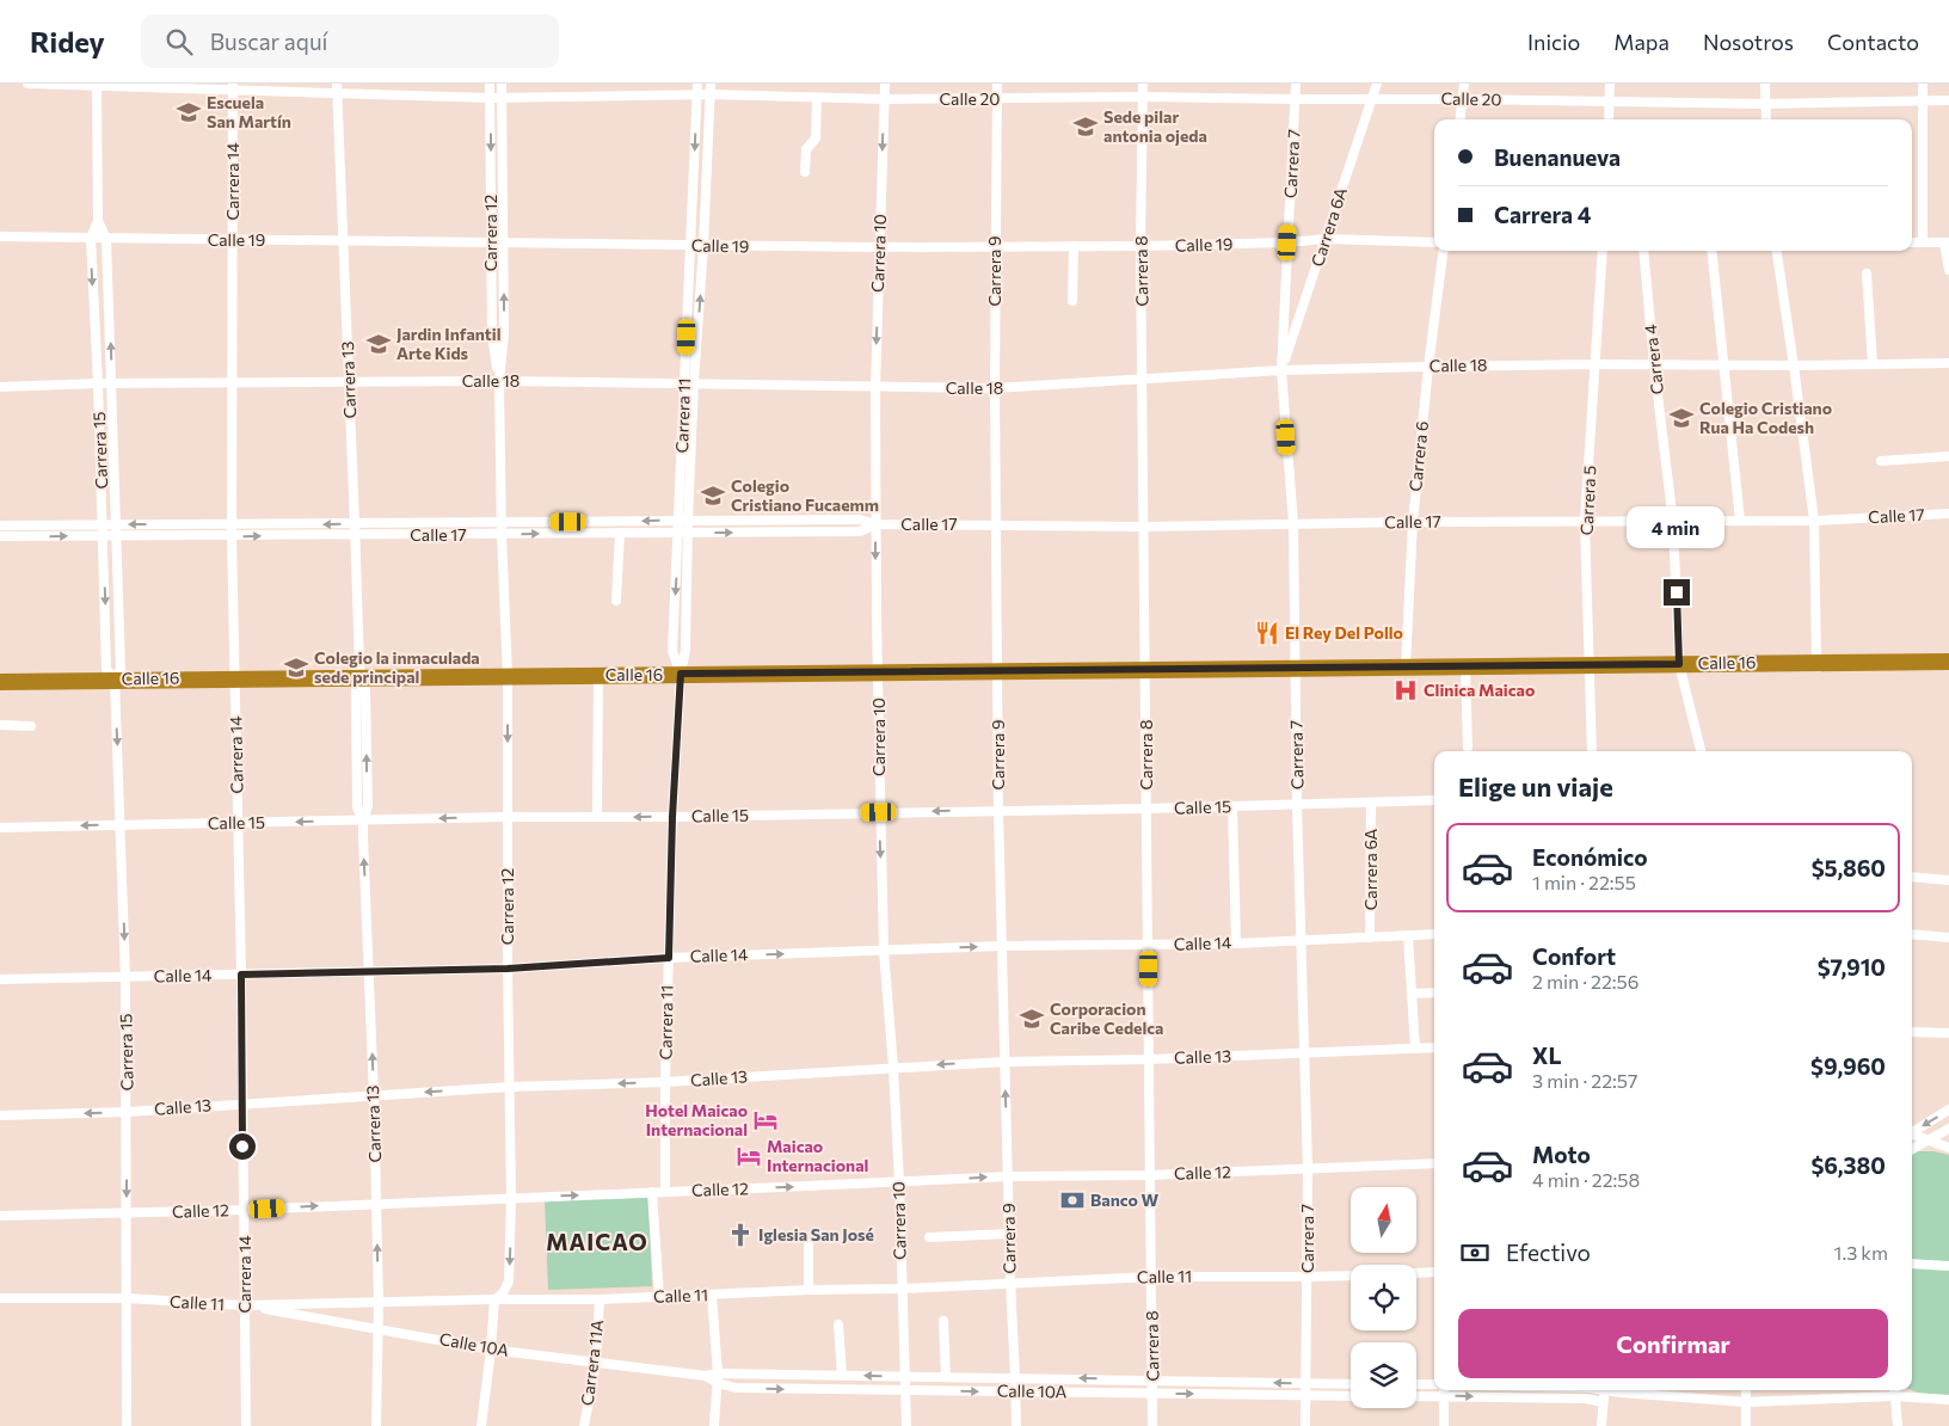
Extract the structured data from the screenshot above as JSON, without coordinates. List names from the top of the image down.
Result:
{
  "streets": {
    "highway": ["Calle 16"],
    "street": [
      "Calle 20",
      "Carrera 7",
      "Carrera 14",
      "Carrera 6A",
      "Carrera 12",
      "Calle 19",
      "Carrera 10",
      "Carrera 9",
      "Carrera 8",
      "Carrera 4",
      "Calle 18",
      "Carrera 13",
      "Carrera 11",
      "Carrera 15",
      "Carrera 6",
      "Carrera 5",
      "Calle 17",
      "Calle 15",
      "Calle 14",
      "Calle 13",
      "Calle 12",
      "Calle 11",
      "Calle 10A",
      "Carrera 11A"
    ]
  },
  "crossings": [
    ["Calle 20", "Carrera 7"],
    ["Calle 20", "Carrera 14"],
    ["Calle 20", "Carrera 6A"],
    ["Calle 20", "Carrera 12"],
    ["Calle 20", "Carrera 10"],
    ["Calle 20", "Carrera 9"],
    ["Calle 20", "Carrera 8"],
    ["Calle 20", "Carrera 13"],
    ["Calle 20", "Carrera 11"],
    ["Calle 20", "Carrera 15"],
    ["Carrera 7", "Carrera 6A"],
    ["Carrera 7", "Calle 19"],
    ["Carrera 7", "Calle 18"],
    ["Carrera 7", "Calle 17"],
    ["Carrera 7", "Calle 16"],
    ["Carrera 7", "Calle 15"],
    ["Carrera 7", "Calle 14"],
    ["Carrera 7", "Calle 13"],
    ["Carrera 7", "Calle 12"],
    ["Carrera 7", "Calle 11"],
    ["Carrera 7", "Calle 10A"],
    ["Carrera 14", "Calle 19"],
    ["Carrera 14", "Calle 18"],
    ["Carrera 14", "Calle 17"],
    ["Carrera 14", "Calle 16"],
    ["Carrera 14", "Calle 15"],
    ["Carrera 14", "Calle 14"],
    ["Carrera 14", "Calle 13"],
    ["Carrera 14", "Calle 12"],
    ["Carrera 14", "Calle 11"],
    ["Carrera 14", "Calle 10A"],
    ["Carrera 6A", "Calle 19"],
    ["Carrera 6A", "Calle 18"],
    ["Carrera 6A", "Calle 15"],
    ["Carrera 6A", "Calle 14"],
    ["Carrera 12", "Calle 19"],
    ["Carrera 12", "Calle 18"],
    ["Carrera 12", "Calle 17"],
    ["Carrera 12", "Calle 16"],
    ["Carrera 12", "Calle 15"],
    ["Carrera 12", "Calle 14"],
    ["Carrera 12", "Calle 13"],
    ["Carrera 12", "Calle 12"],
    ["Carrera 12", "Calle 11"],
    ["Carrera 12", "Calle 10A"],
    ["Calle 19", "Carrera 10"],
    ["Calle 19", "Carrera 9"],
    ["Calle 19", "Carrera 8"],
    ["Calle 19", "Carrera 13"],
    ["Calle 19", "Carrera 11"],
    ["Calle 19", "Carrera 15"],
    ["Carrera 10", "Calle 18"],
    ["Carrera 10", "Calle 17"],
    ["Carrera 10", "Calle 16"],
    ["Carrera 10", "Calle 15"],
    ["Carrera 10", "Calle 14"],
    ["Carrera 10", "Calle 13"],
    ["Carrera 10", "Calle 12"],
    ["Carrera 10", "Calle 11"],
    ["Carrera 10", "Calle 10A"],
    ["Carrera 9", "Calle 18"],
    ["Carrera 9", "Calle 17"],
    ["Carrera 9", "Calle 16"],
    ["Carrera 9", "Calle 15"],
    ["Carrera 9", "Calle 14"],
    ["Carrera 9", "Calle 13"],
    ["Carrera 9", "Calle 12"],
    ["Carrera 9", "Calle 11"],
    ["Carrera 9", "Calle 10A"],
    ["Carrera 8", "Calle 18"],
    ["Carrera 8", "Calle 17"],
    ["Carrera 8", "Calle 16"],
    ["Carrera 8", "Calle 15"],
    ["Carrera 8", "Calle 14"],
    ["Carrera 8", "Calle 13"],
    ["Carrera 8", "Calle 12"],
    ["Carrera 8", "Calle 11"],
    ["Carrera 8", "Calle 10A"],
    ["Carrera 4", "Calle 18"],
    ["Carrera 4", "Calle 17"],
    ["Carrera 4", "Calle 16"],
    ["Calle 18", "Carrera 13"],
    ["Calle 18", "Carrera 11"],
    ["Calle 18", "Carrera 15"],
    ["Calle 18", "Carrera 6"],
    ["Calle 18", "Carrera 5"],
    ["Carrera 13", "Calle 17"],
    ["Carrera 13", "Calle 16"],
    ["Carrera 13", "Calle 15"],
    ["Carrera 13", "Calle 14"],
    ["Carrera 13", "Calle 13"],
    ["Carrera 13", "Calle 12"],
    ["Carrera 13", "Calle 11"],
    ["Carrera 13", "Calle 10A"],
    ["Carrera 11", "Calle 17"],
    ["Carrera 11", "Calle 16"],
    ["Carrera 11", "Calle 15"],
    ["Carrera 11", "Calle 14"],
    ["Carrera 11", "Calle 13"],
    ["Carrera 11", "Calle 12"],
    ["Carrera 15", "Calle 17"],
    ["Carrera 15", "Calle 16"],
    ["Carrera 15", "Calle 15"],
    ["Carrera 15", "Calle 14"],
    ["Carrera 15", "Calle 13"],
    ["Carrera 15", "Calle 12"],
    ["Carrera 15", "Calle 11"],
    ["Carrera 6", "Calle 17"],
    ["Carrera 6", "Calle 16"],
    ["Carrera 5", "Calle 17"],
    ["Carrera 5", "Calle 16"],
    ["Calle 11", "Calle 10A"],
    ["Calle 11", "Carrera 11A"],
    ["Calle 10A", "Carrera 11A"]
  ],
  "one_way": [
    "Carrera 10",
    "Carrera 13",
    "Calle 15",
    "Calle 13",
    "Calle 12"
  ],
  "districts": ["MAICAO"],
  "places": {
    "school or university": [
      "Escuela San Martín",
      "Sede pilar antonia ojeda",
      "Jardin Infantil Arte Kids",
      "Colegio Cristiano Rua Ha Codesh",
      "Colegio Cristiano Fucaemm",
      "Colegio la inmaculada sede principal",
      "Corporacion Caribe Cedelca"
    ],
    "restaurant": ["El Rey Del Pollo"],
    "hospital": ["Clinica Maicao"],
    "hotel": ["Hotel Maicao Internacional", "Maicao Internacional"],
    "bank": ["Banco W"],
    "church": ["Iglesia San José"]
  },
  "north": "top",
  "page": {
    "header": "Ridey",
    "search": "Buscar aquí",
    "nav": [
      "Inicio",
      "Mapa",
      "Nosotros",
      "Contacto"
    ],
    "banner": ["Buenanueva", "Carrera 4"],
    "bubble": "4 min",
    "heading": "Elige un viaje",
    "list": [
      {
        "name": "Económico",
        "note": "1 min · 22:55",
        "value": "$5,860"
      },
      {
        "name": "Confort",
        "note": "2 min · 22:56",
        "value": "$7,910"
      },
      {
        "name": "XL",
        "note": "3 min · 22:57",
        "value": "$9,960"
      },
      {
        "name": "Moto",
        "note": "4 min · 22:58",
        "value": "$6,380"
      }
    ],
    "pay": ["Efectivo", "1.3 km"],
    "buttons": "Confirmar"
  }
}
